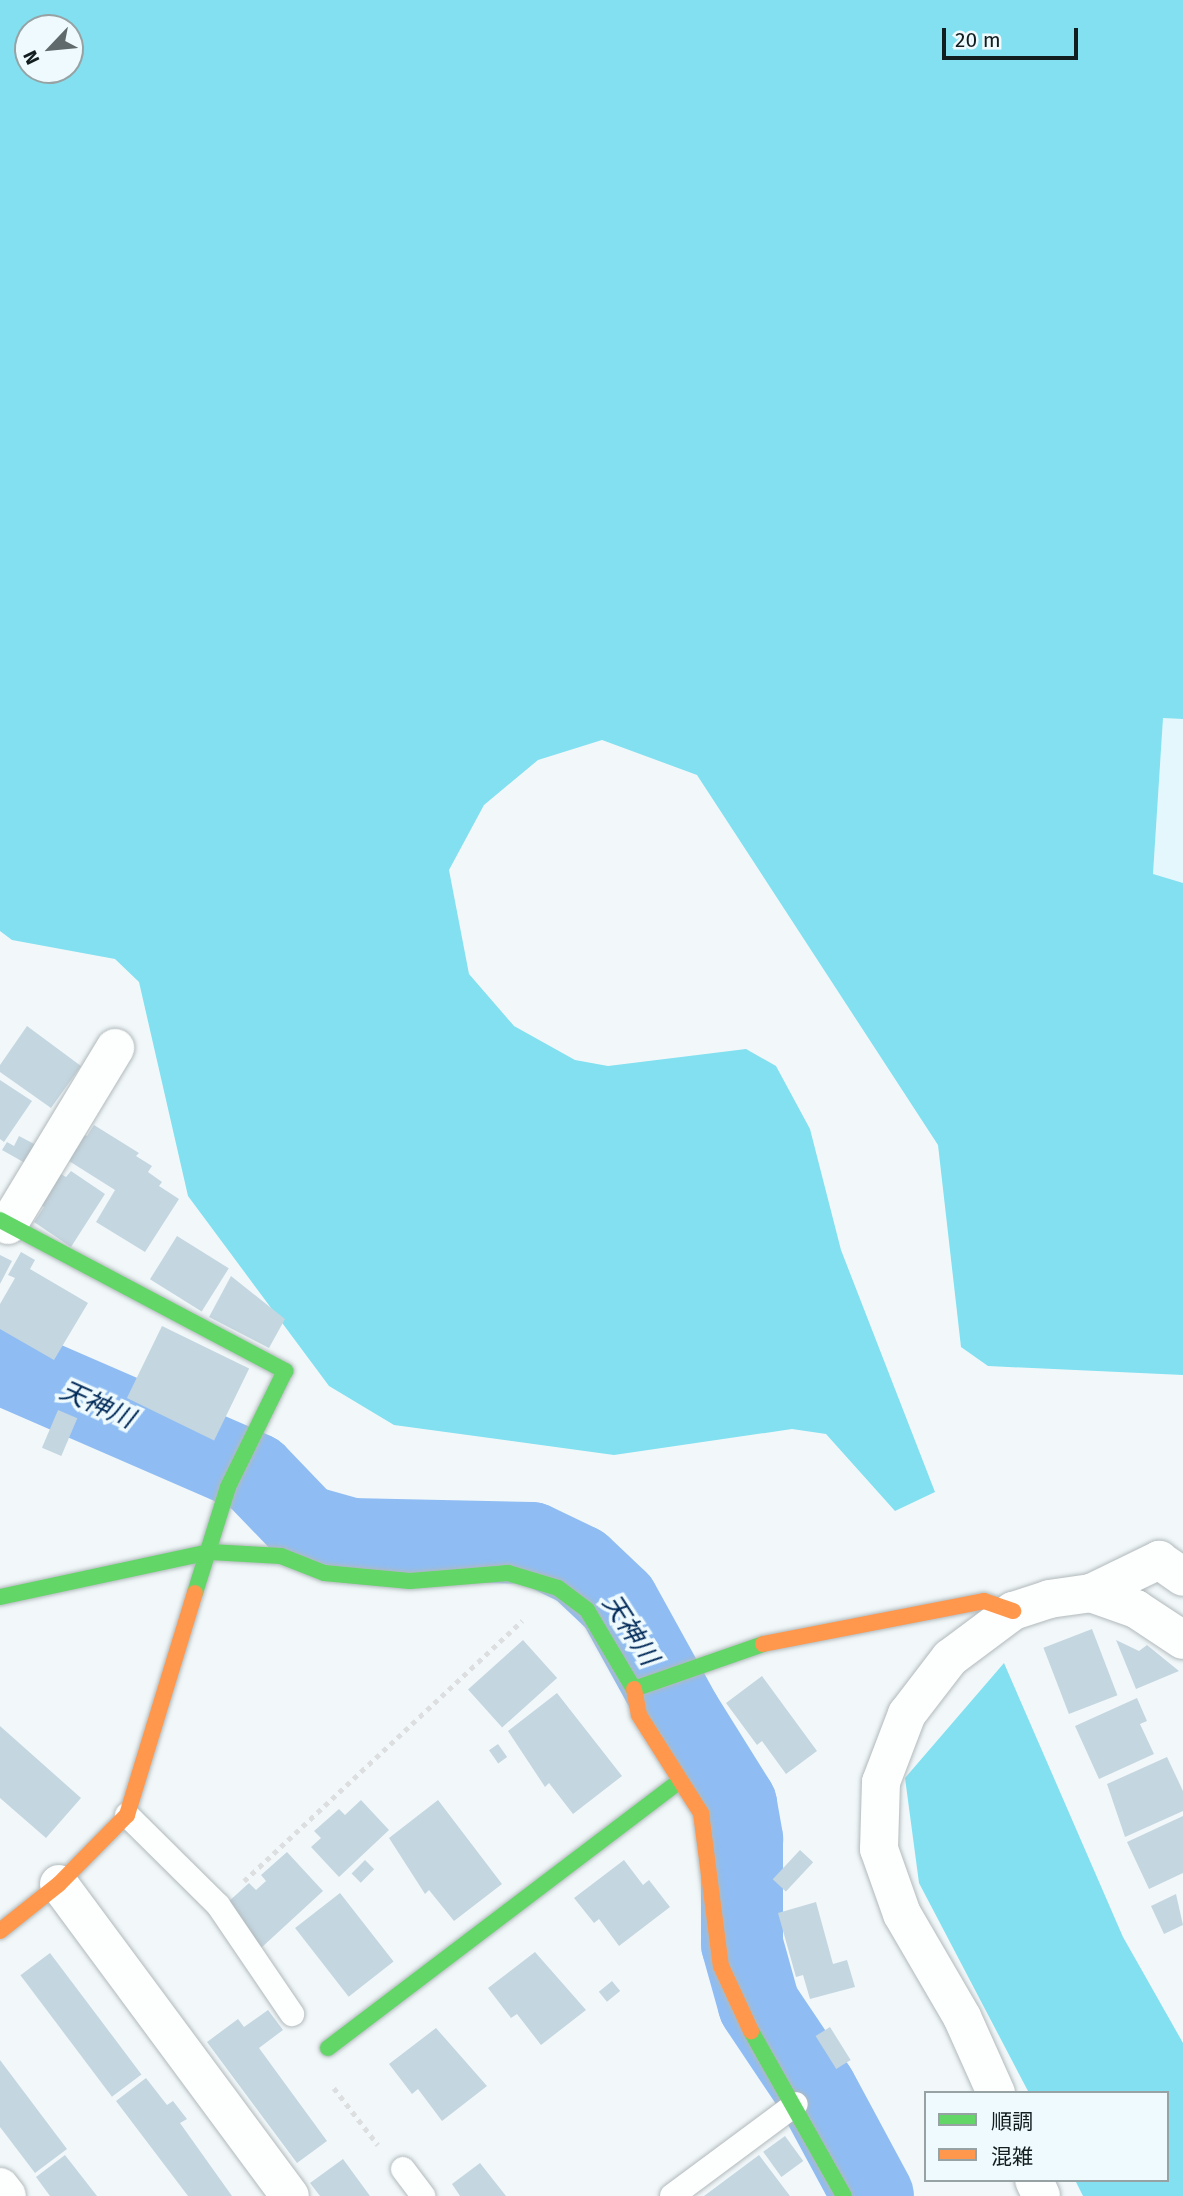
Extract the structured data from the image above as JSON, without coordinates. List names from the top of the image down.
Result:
{
  "water": ["天神川"],
  "legend": ["順調", "混雑"],
  "scale_bar": "20 m",
  "north": "bottom left"
}
